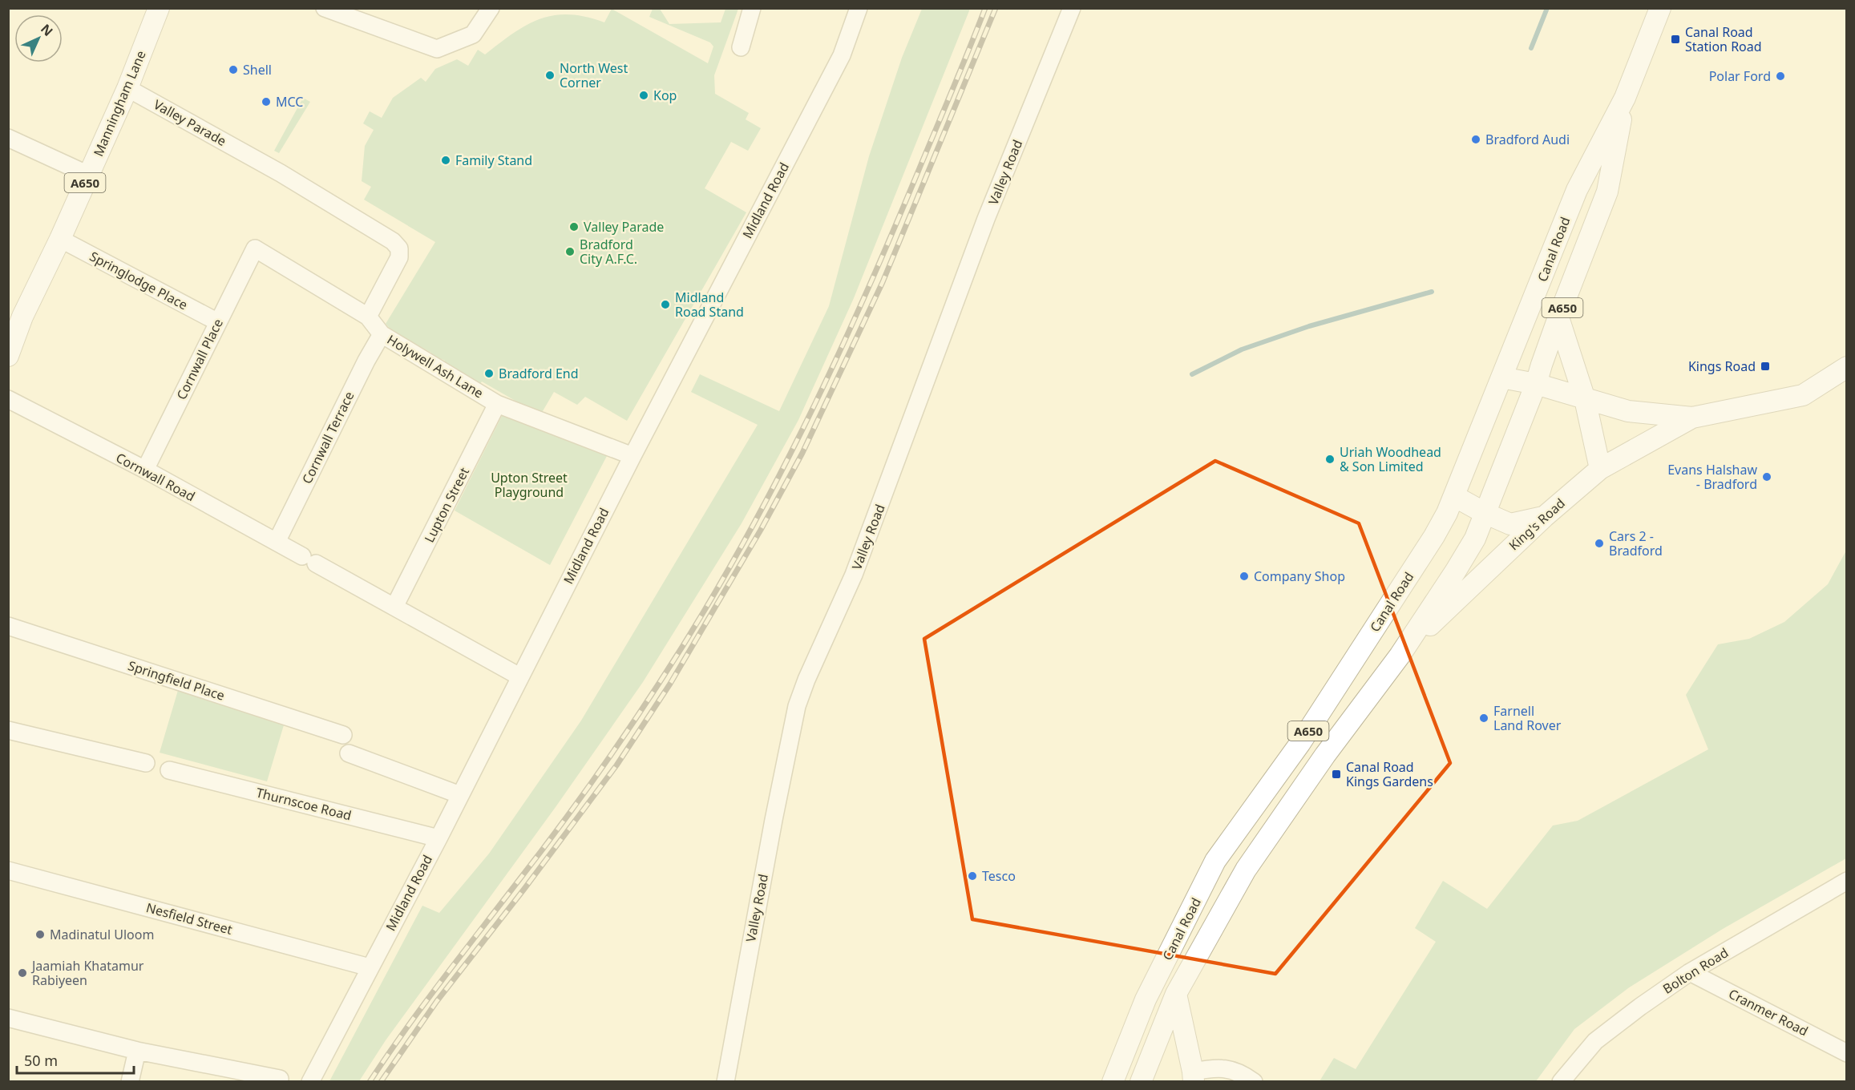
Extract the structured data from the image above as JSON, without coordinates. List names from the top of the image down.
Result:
{
  "streets": {
    "main road": [
      "Manningham Lane",
      "A650",
      "Canal Road",
      "King's Road"
    ],
    "street": [
      "Valley Parade",
      "Valley Road",
      "Midland Road",
      "Springlodge Place",
      "Cornwall Place",
      "Holywell Ash Lane",
      "Cornwall Terrace",
      "Cornwall Road",
      "Lupton Street",
      "Springfield Place",
      "Thurnscoe Road",
      "Nesfield Street",
      "Bolton Road",
      "Cranmer Road"
    ]
  },
  "crossings": [
    ["Manningham Lane", "Valley Parade"],
    ["Manningham Lane", "Springlodge Place"],
    ["Valley Parade", "Holywell Ash Lane"],
    ["Midland Road", "Holywell Ash Lane"],
    ["Midland Road", "Cornwall Road"],
    ["Midland Road", "Thurnscoe Road"],
    ["Midland Road", "Nesfield Street"],
    ["Canal Road", "King's Road"],
    ["Springlodge Place", "Cornwall Place"],
    ["Cornwall Place", "Holywell Ash Lane"],
    ["Cornwall Place", "Cornwall Road"],
    ["Holywell Ash Lane", "Cornwall Terrace"],
    ["Holywell Ash Lane", "Lupton Street"],
    ["Cornwall Terrace", "Cornwall Road"],
    ["Cornwall Road", "Lupton Street"],
    ["Bolton Road", "Cranmer Road"]
  ],
  "parks": ["Upton Street Playground"],
  "places": {
    "transit": ["Canal Road Station Road", "Kings Road", "Canal Road Kings Gardens"],
    "other": [
      "Shell",
      "North West Corner",
      "Polar Ford",
      "Kop",
      "MCC",
      "Bradford Audi",
      "Family Stand",
      "Valley Parade",
      "Bradford City A.F.C.",
      "Midland Road Stand",
      "Bradford End",
      "Uriah Woodhead & Son Limited",
      "Evans Halshaw - Bradford",
      "Cars 2 - Bradford",
      "Company Shop",
      "Farnell Land Rover",
      "Tesco",
      "Madinatul Uloom",
      "Jaamiah Khatamur Rabiyeen"
    ]
  },
  "scale_bar": "50 m",
  "north": "top right"
}
